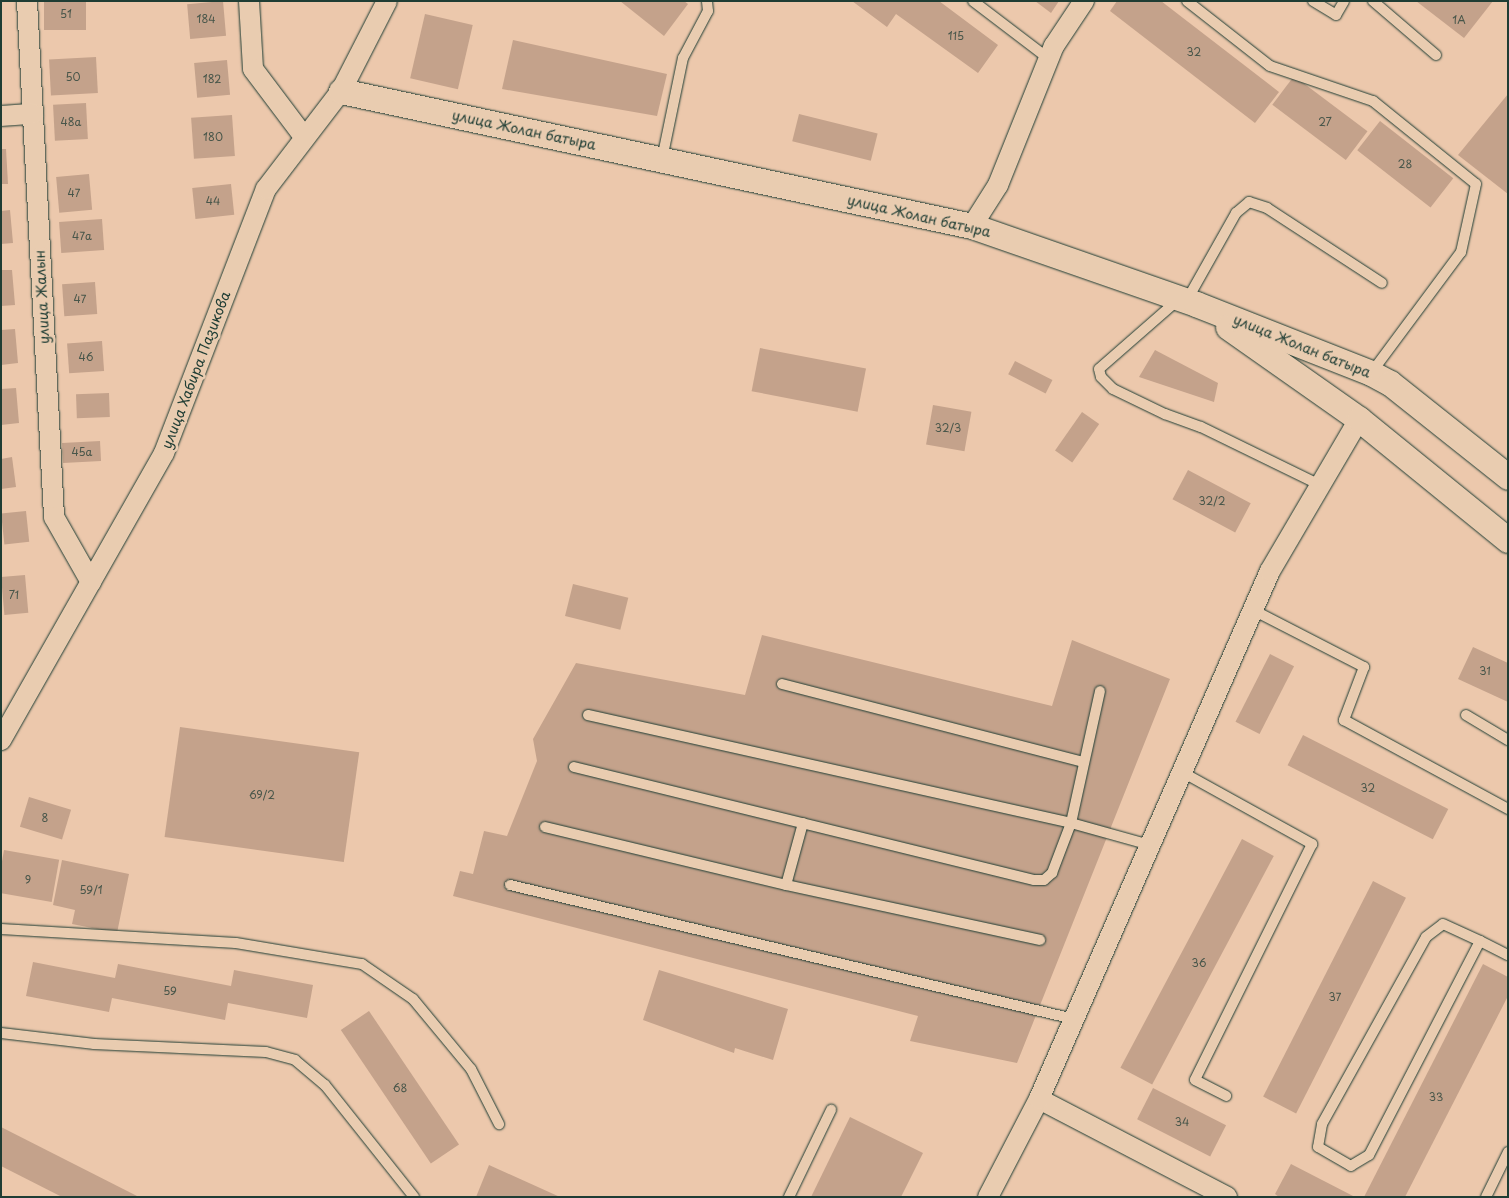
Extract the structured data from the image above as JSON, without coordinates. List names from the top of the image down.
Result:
{
  "streets": {
    "street": ["улица Жолан батыра", "улица Жалын", "улица Хабира Пазикова"]
  },
  "crossings": [
    ["улица Жолан батыра", "улица Хабира Пазикова"],
    ["улица Жалын", "улица Хабира Пазикова"]
  ],
  "house_numbers": [
    "51",
    "184",
    "1А",
    "115",
    "32",
    "50",
    "182",
    "48а",
    "27",
    "180",
    "28",
    "47",
    "44",
    "47а",
    "47",
    "46",
    "32/3",
    "45а",
    "32/2",
    "71",
    "31",
    "32",
    "69/2",
    "8",
    "9",
    "59/1",
    "36",
    "59",
    "37",
    "68",
    "33",
    "34"
  ]
}
